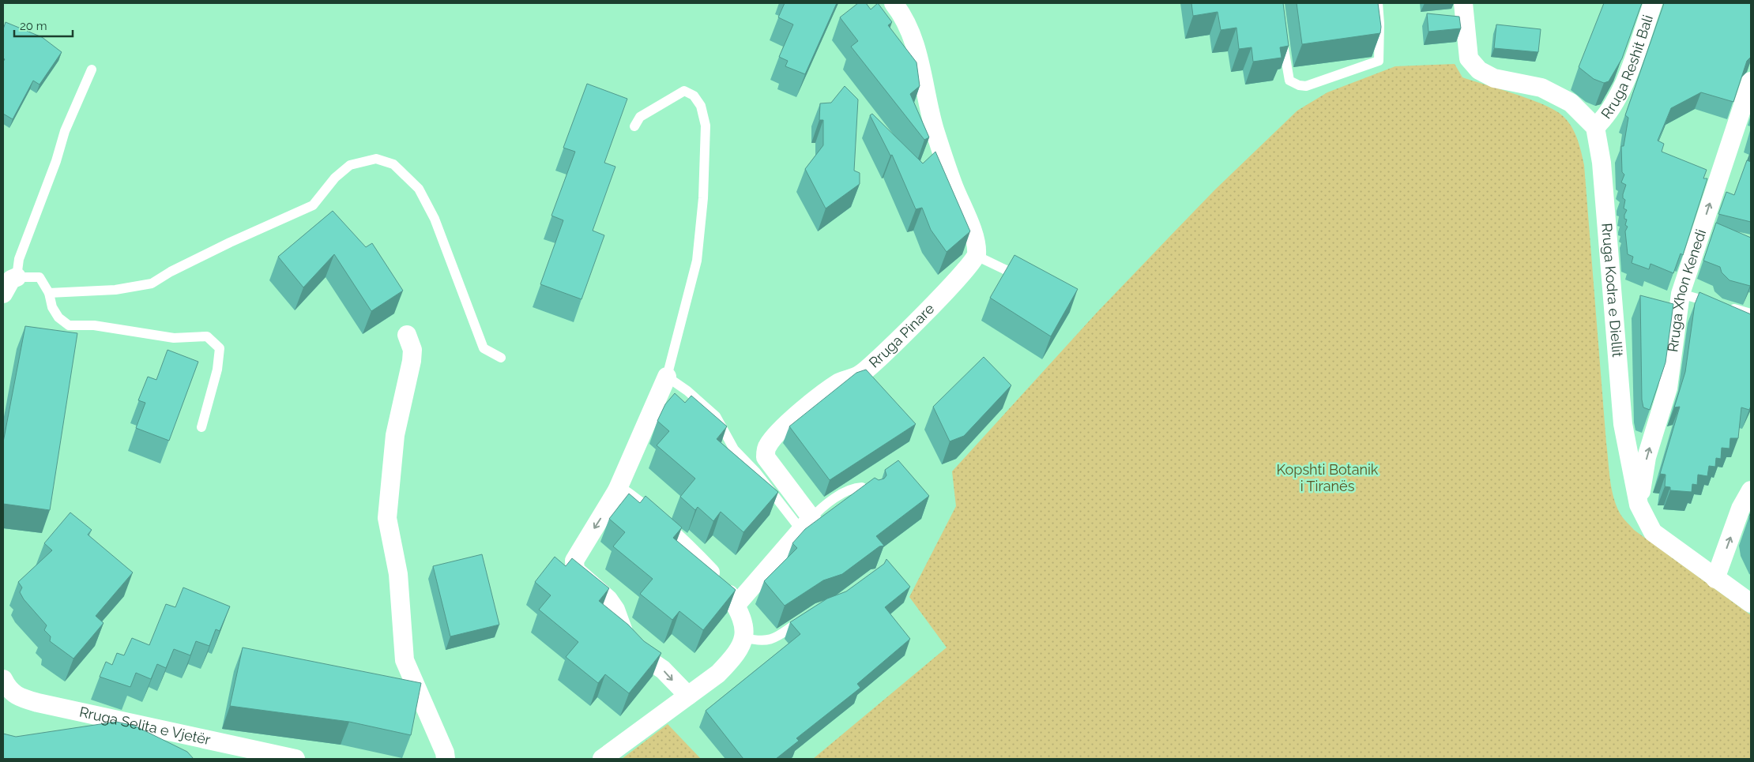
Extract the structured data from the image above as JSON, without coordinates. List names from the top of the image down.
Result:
{
  "streets": {
    "street": [
      "Rruga Reshit Bali",
      "Rruga Kodra e Diellit",
      "Rruga Xhon Kenedi",
      "Rruga Pinare",
      "Rruga Selita e Vjetër"
    ]
  },
  "crossings": [
    ["Rruga Reshit Bali", "Rruga Kodra e Diellit"],
    ["Rruga Kodra e Diellit", "Rruga Xhon Kenedi"]
  ],
  "one_way": ["Rruga Xhon Kenedi"],
  "parks": ["Kopshti Botanik i Tiranës"],
  "scale_bar": "20 m"
}
